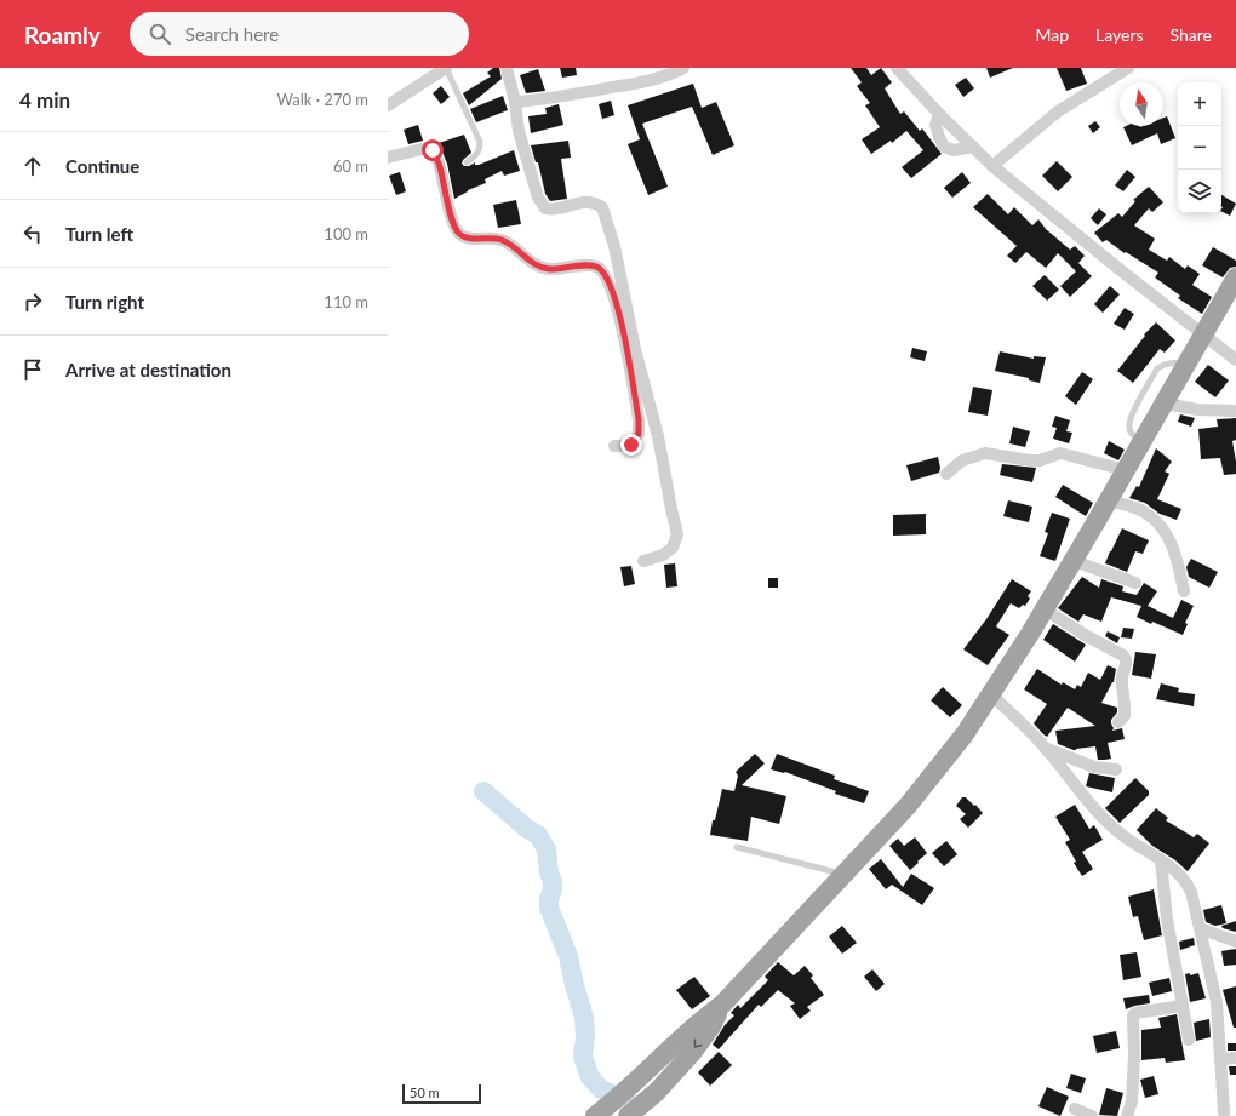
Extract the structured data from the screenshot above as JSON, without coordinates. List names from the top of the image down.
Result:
{
  "scale_bar": "50 m",
  "north": "top",
  "page": {
    "header": "Roamly",
    "search": "Search here",
    "nav": ["Map", "Layers", "Share"],
    "heading": ["4 min", "Walk · 270 m"],
    "map_buttons": ["+", "−"],
    "list": [
      ["Continue", "60 m"],
      ["Turn left", "100 m"],
      ["Turn right", "110 m"],
      "Arrive at destination"
    ],
    "scale": "50 m"
  }
}
